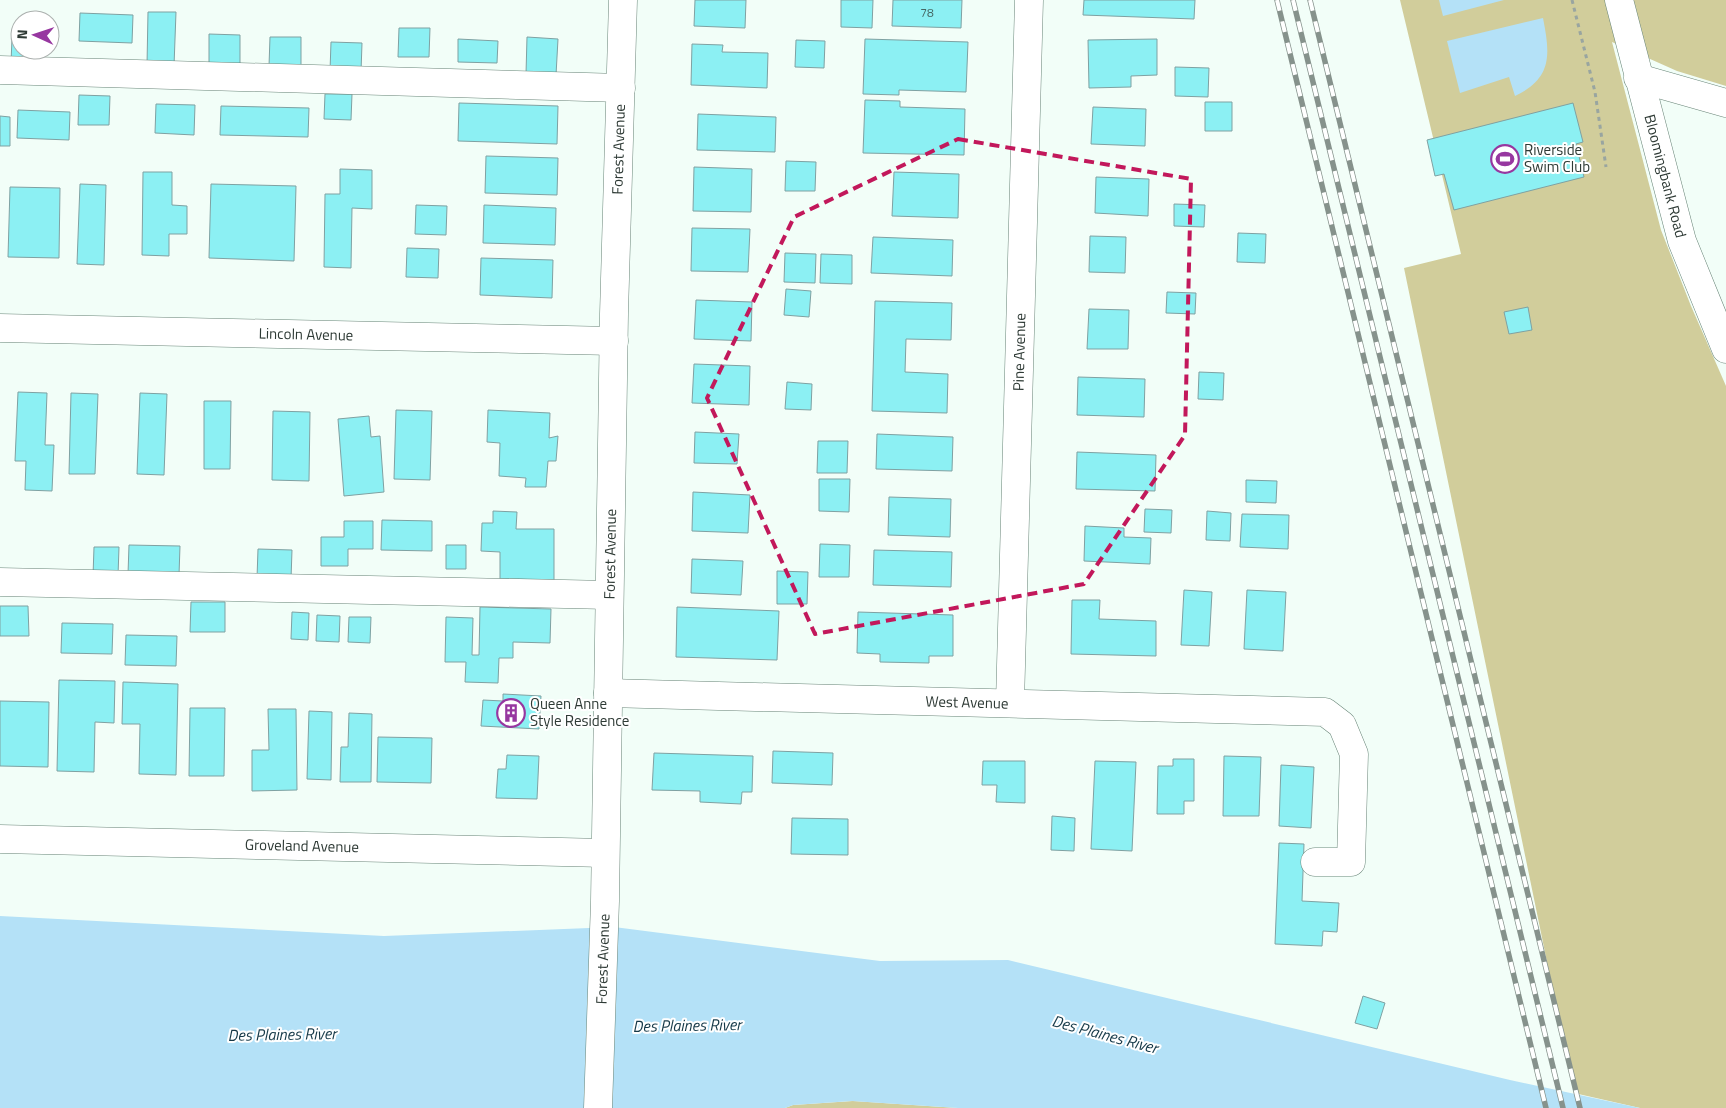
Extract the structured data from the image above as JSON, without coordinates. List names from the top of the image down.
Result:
{
  "streets": {
    "street": [
      "Forest Avenue",
      "Bloomingbank Road",
      "Lincoln Avenue",
      "Pine Avenue",
      "West Avenue",
      "Groveland Avenue"
    ]
  },
  "crossings": [
    ["Forest Avenue", "Lincoln Avenue"],
    ["Forest Avenue", "West Avenue"],
    ["Forest Avenue", "Groveland Avenue"],
    ["Pine Avenue", "West Avenue"]
  ],
  "water": ["Des Plaines River"],
  "places": {
    "sports": ["Riverside Swim Club"],
    "building": ["Queen Anne Style Residence"]
  },
  "house_numbers": ["78"],
  "north": "left"
}
